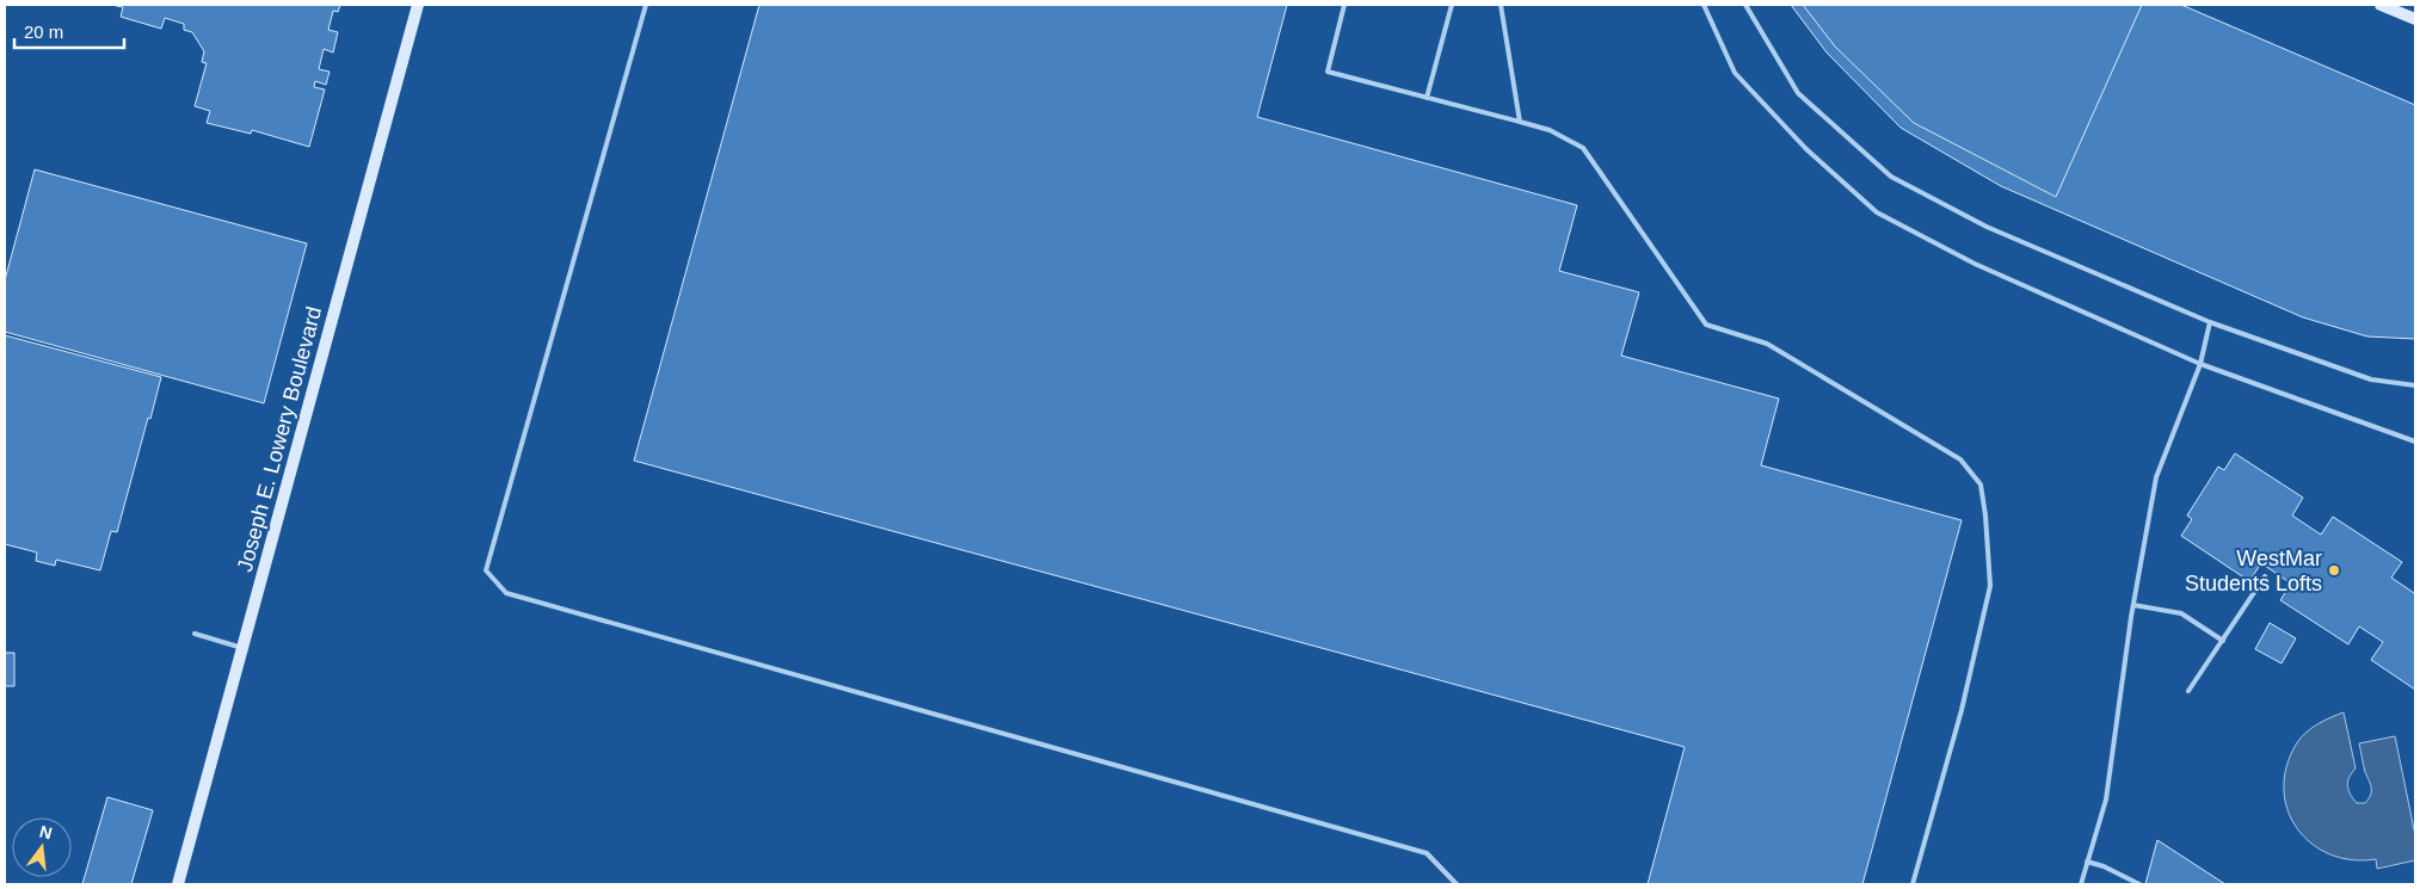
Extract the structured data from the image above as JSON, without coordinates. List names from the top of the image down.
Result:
{
  "streets": {
    "main road": ["Joseph E. Lowery Boulevard"]
  },
  "places": ["WestMar Students Lofts"],
  "scale_bar": "20 m",
  "north": "top"
}
